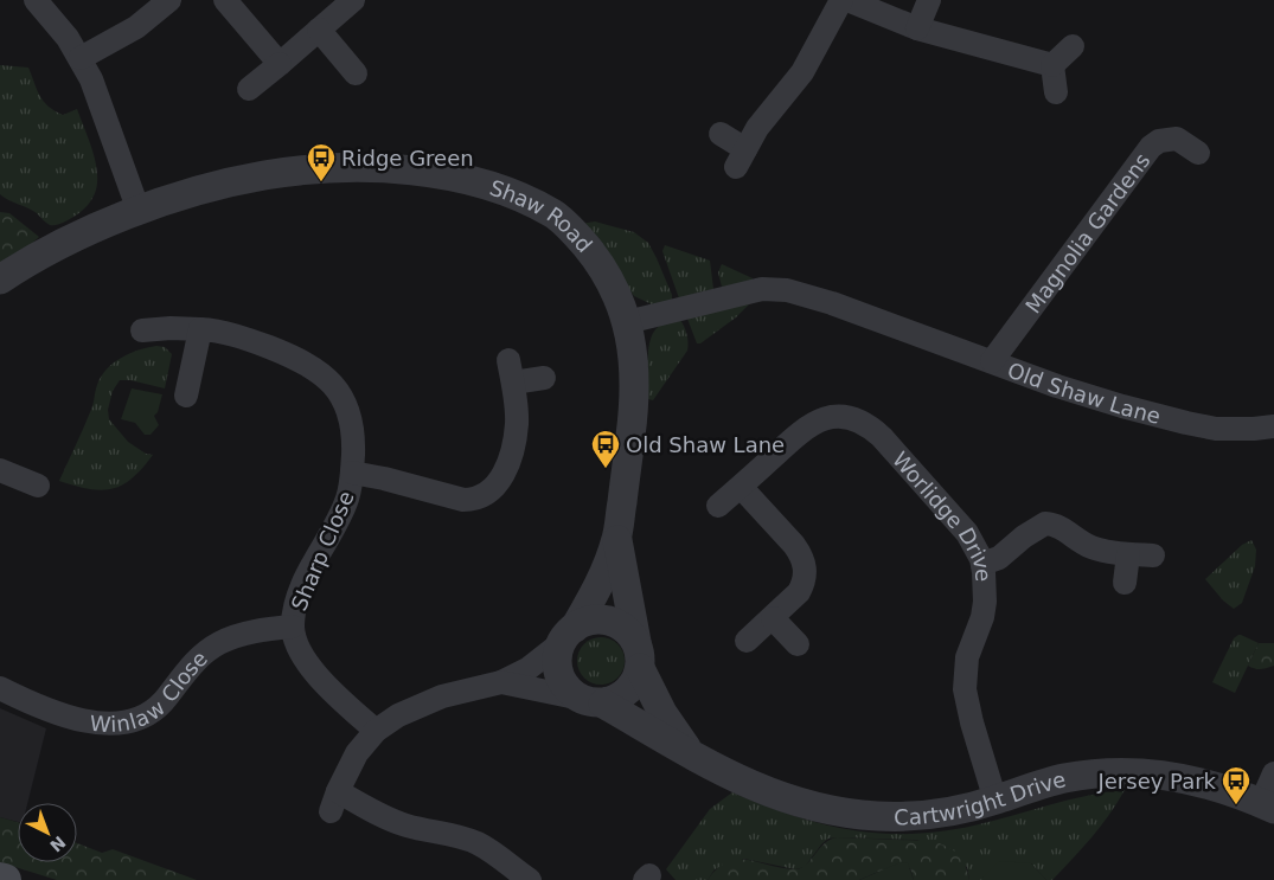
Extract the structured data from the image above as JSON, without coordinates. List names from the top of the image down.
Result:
{
  "streets": {
    "street": [
      "Shaw Road",
      "Magnolia Gardens",
      "Old Shaw Lane",
      "Worlidge Drive",
      "Sharp Close",
      "Winlaw Close",
      "Cartwright Drive"
    ]
  },
  "crossings": [
    ["Shaw Road", "Old Shaw Lane"],
    ["Shaw Road", "Cartwright Drive"],
    ["Magnolia Gardens", "Old Shaw Lane"],
    ["Worlidge Drive", "Cartwright Drive"],
    ["Sharp Close", "Winlaw Close"]
  ],
  "places": {
    "bus stop": ["Ridge Green", "Old Shaw Lane", "Jersey Park"]
  },
  "north": "bottom right"
}
